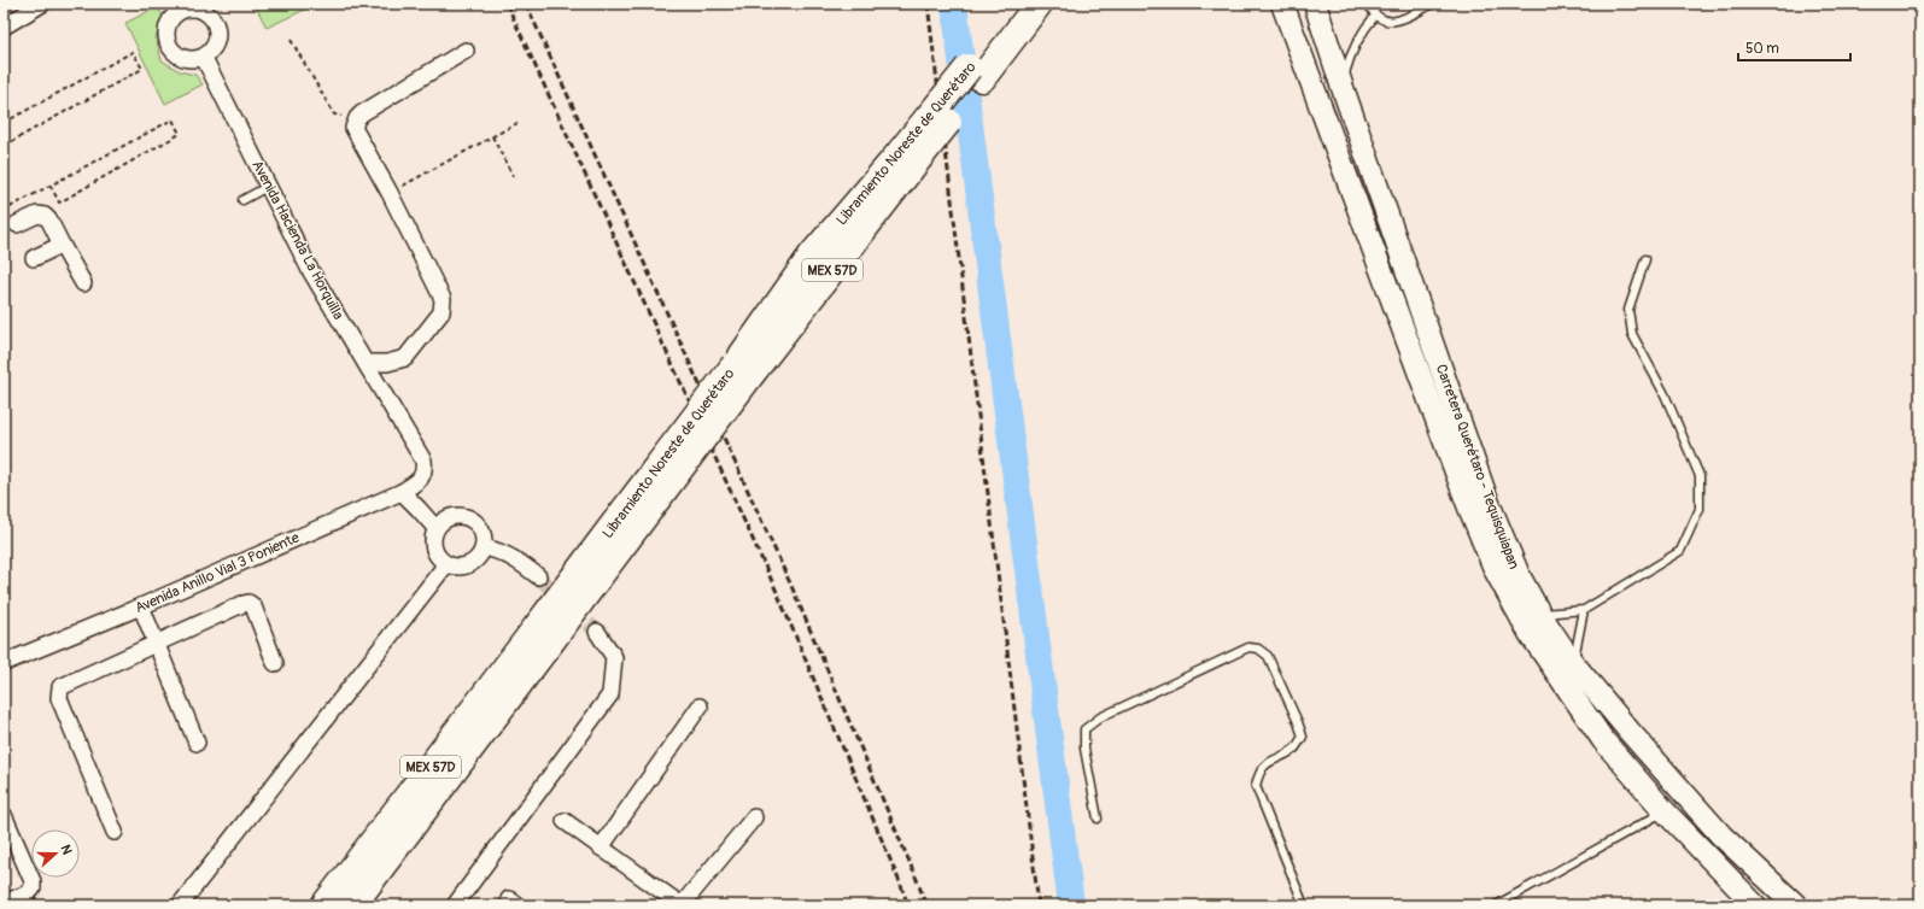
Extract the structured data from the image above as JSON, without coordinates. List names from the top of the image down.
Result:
{
  "streets": {
    "highway": ["Libramiento Noreste de Querétaro", "MEX 57D"],
    "main road": ["Carretera Querétaro - Tequisquiapan"],
    "street": ["Avenida Hacienda La Horquilla", "Avenida Anillo Vial 3 Poniente"]
  },
  "crossings": [
    ["Avenida Hacienda La Horquilla", "Avenida Anillo Vial 3 Poniente"]
  ],
  "scale_bar": "50 m",
  "north": "right"
}
